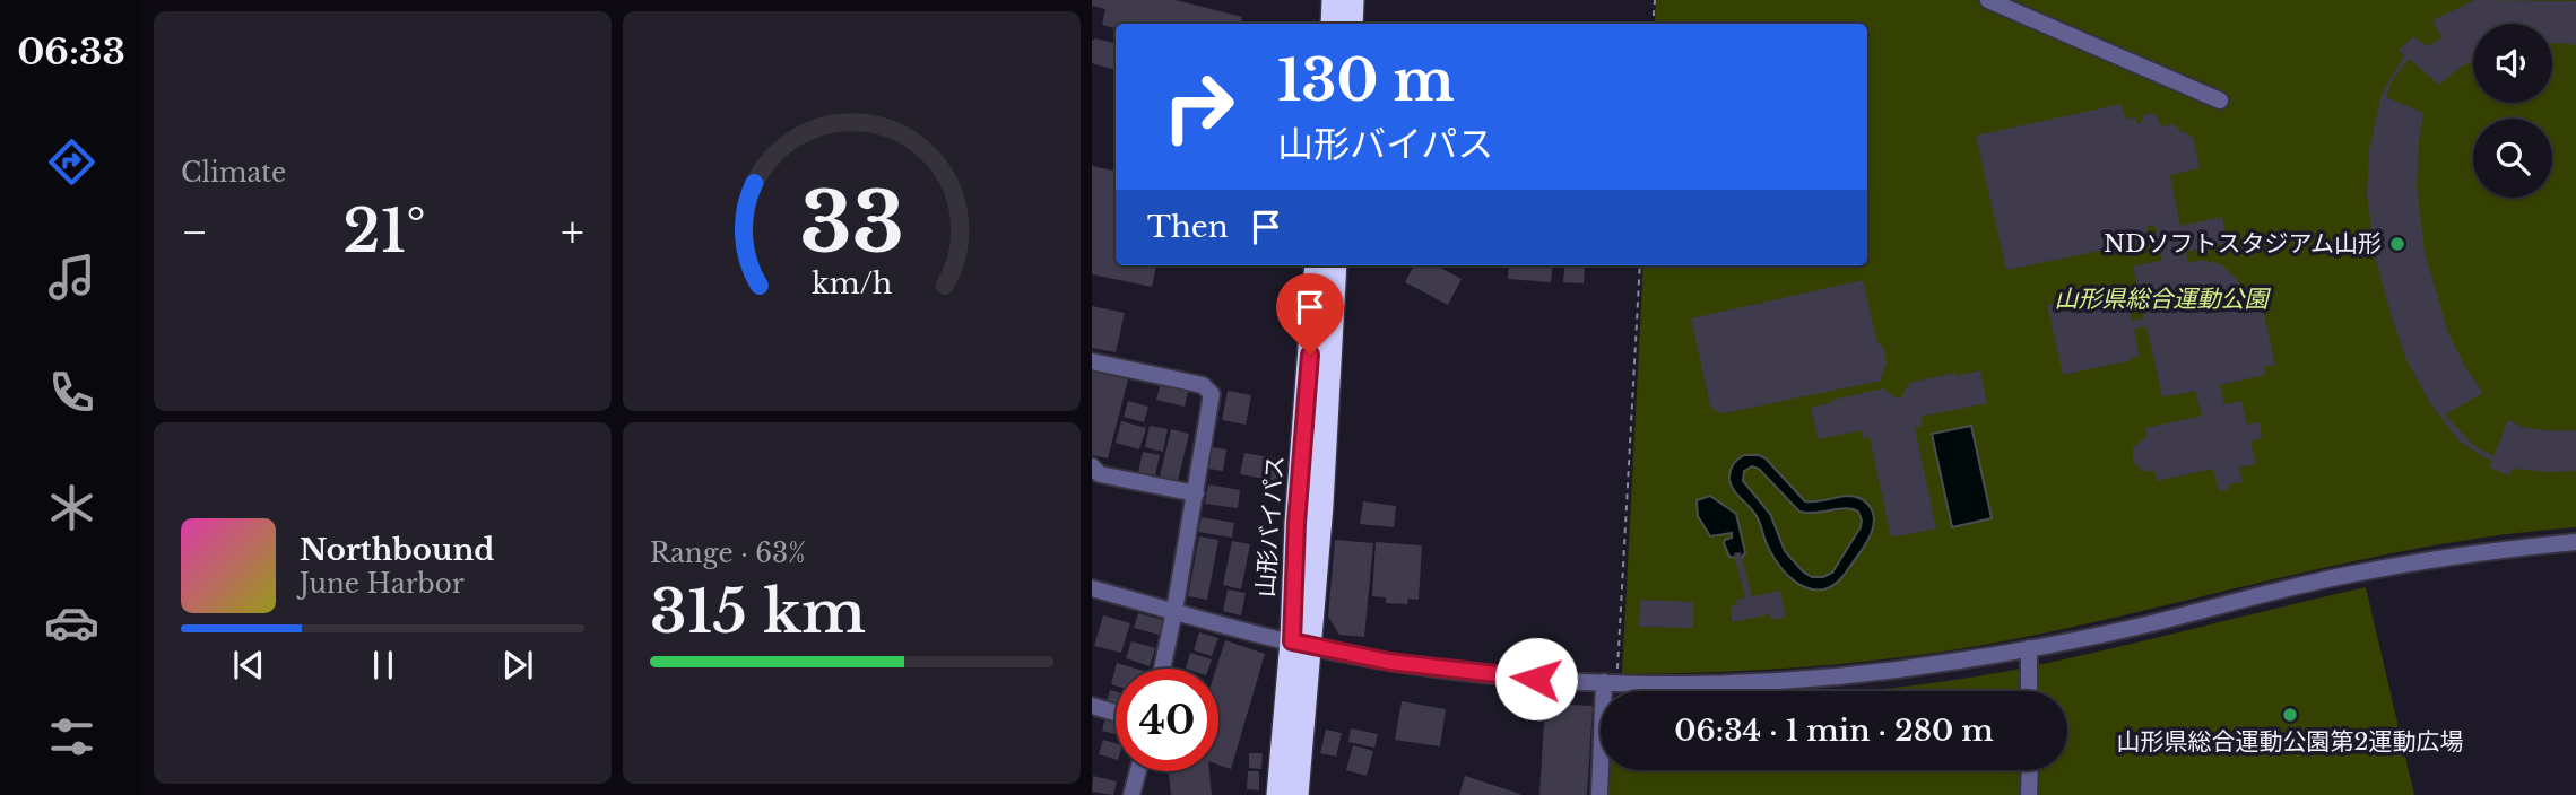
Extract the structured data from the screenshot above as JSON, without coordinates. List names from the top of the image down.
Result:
{
  "streets": {
    "highway": ["山形バイパス"]
  },
  "parks": ["山形県総合運動公園"],
  "places": ["NDソフトスタジアム山形", "山形県総合運動公園第2運動広場"],
  "page": {
    "tabs": "06:33",
    "tile": [
      "Climate",
      ["Range · 63%", "315 km"]
    ],
    "turn": ["130 m", "山形バイパス"],
    "then": "Then",
    "heat": ["−", "21°", "+"],
    "song": ["Northbound", "June Harbor"],
    "limit": "40",
    "trip": "06:34 · 1 min · 280 m",
    "gauge": ["33", "km/h"]
  }
}
